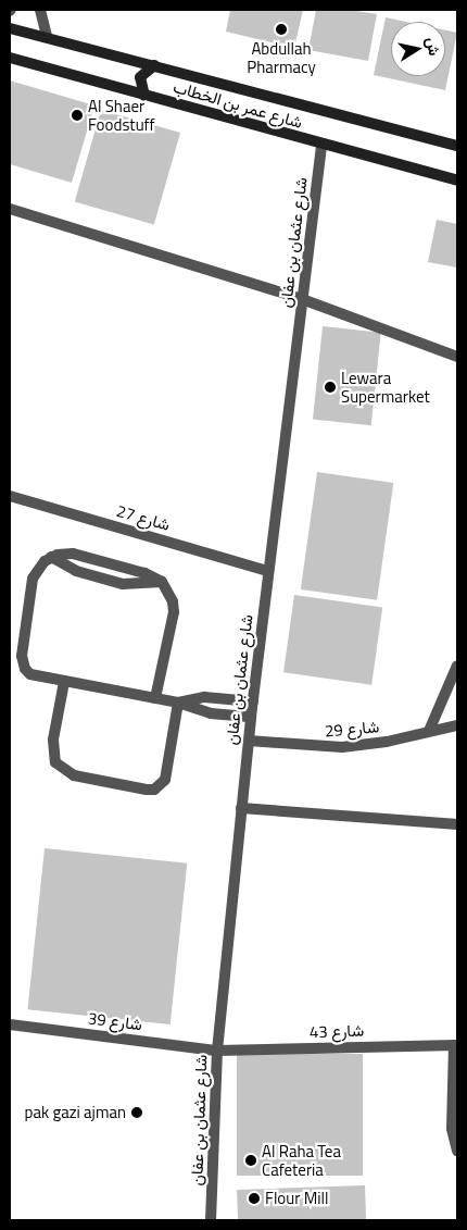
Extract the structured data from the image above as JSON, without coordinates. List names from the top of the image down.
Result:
{
  "streets": {
    "street": [
      "شارع عمر بن الخطاب",
      "شارع عثمان بن عفان",
      "شارع 27",
      "شارع 29",
      "شارع 39",
      "شارع 43"
    ]
  },
  "crossings": [
    ["شارع عمر بن الخطاب", "شارع عثمان بن عفان"],
    ["شارع عثمان بن عفان", "شارع 27"],
    ["شارع عثمان بن عفان", "شارع 29"],
    ["شارع عثمان بن عفان", "شارع 39"],
    ["شارع عثمان بن عفان", "شارع 43"],
    ["شارع 39", "شارع 43"]
  ],
  "places": [
    "Abdullah Pharmacy",
    "Al Shaer Foodstuff",
    "Lewara Supermarket",
    "pak gazi ajman",
    "Al Raha Tea Cafeteria",
    "Flour Mill"
  ],
  "north": "right"
}
